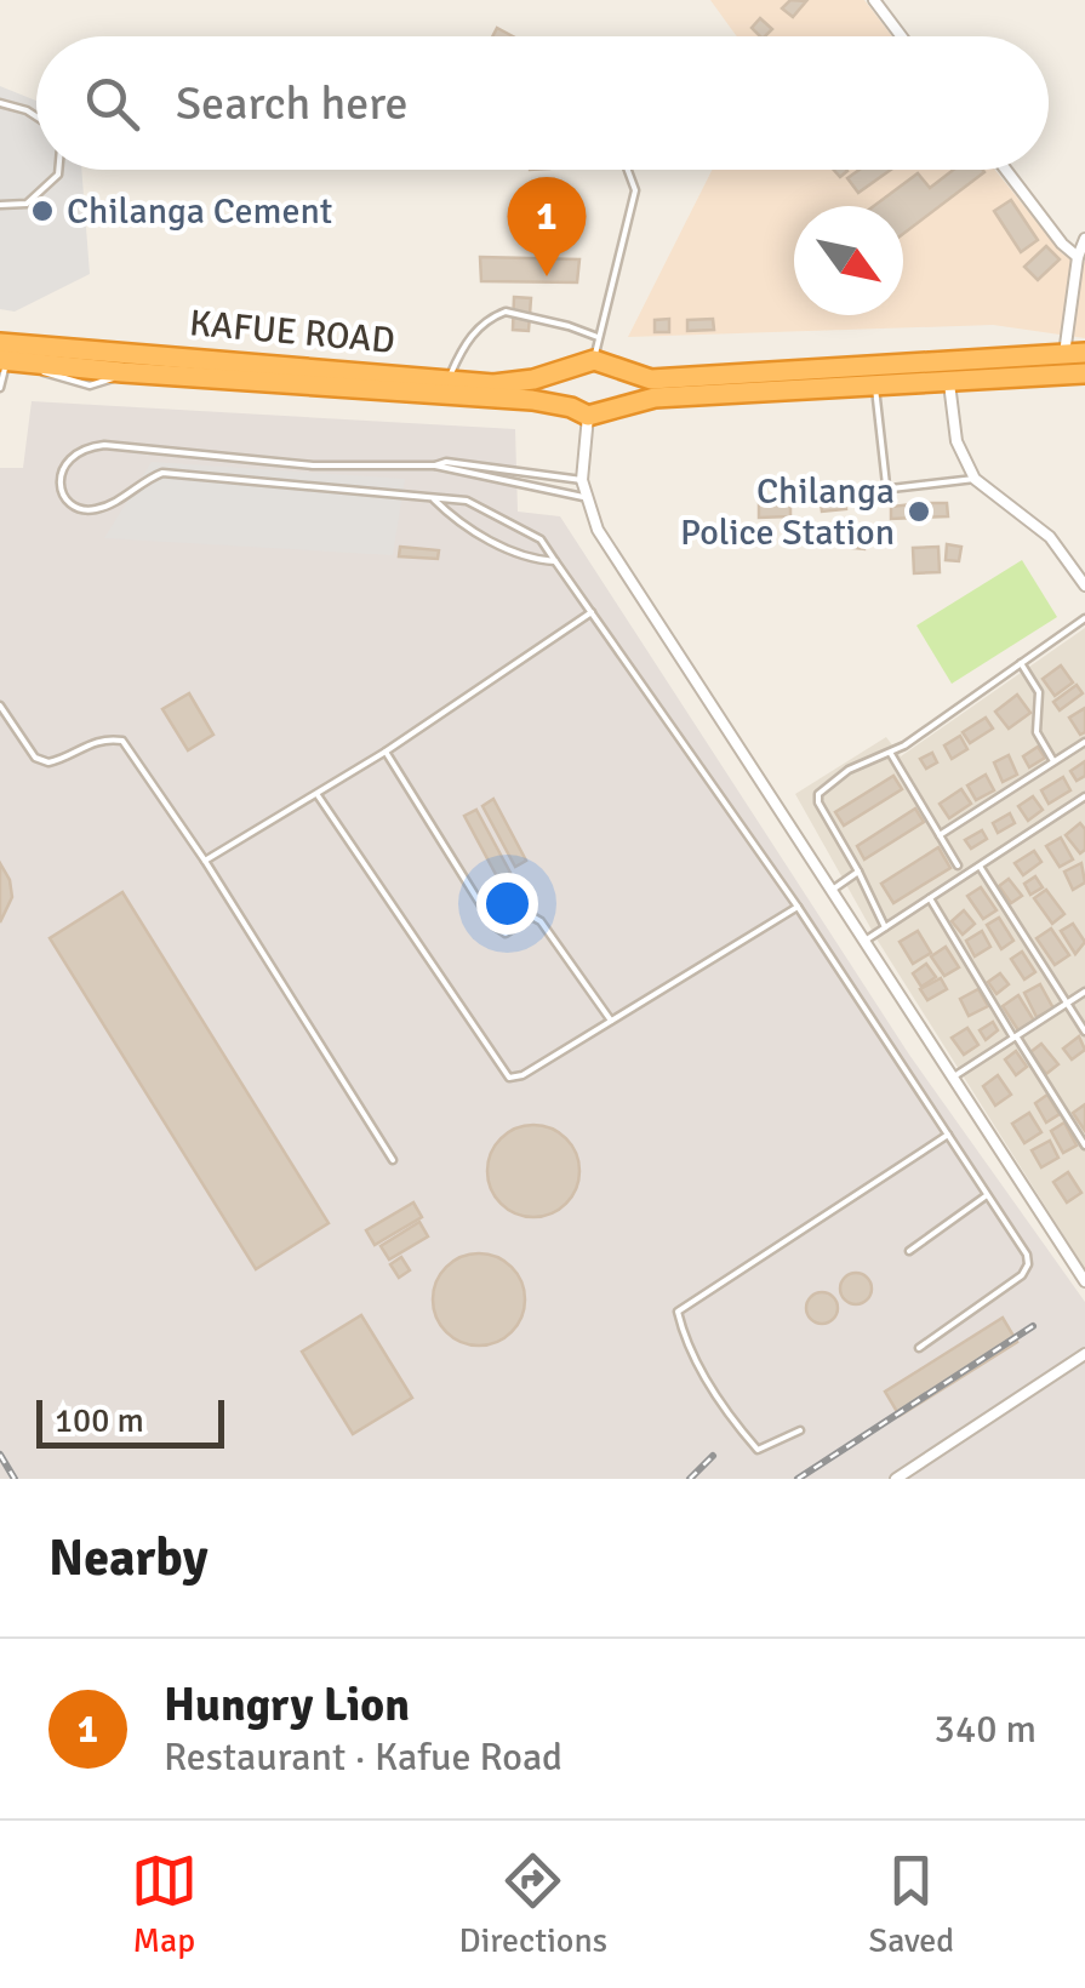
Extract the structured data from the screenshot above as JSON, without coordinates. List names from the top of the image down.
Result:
{
  "streets": {
    "highway": ["KAFUE ROAD"]
  },
  "places": ["Chilanga Cement", "Chilanga Police Station"],
  "scale_bar": "100 m",
  "north": "bottom right",
  "page": {
    "search": "Search here",
    "pins": "1",
    "scale": "100 m",
    "heading": "Nearby",
    "list": [
      {
        "mark": "1",
        "name": "Hungry Lion",
        "note": "Restaurant · Kafue Road",
        "value": "340 m"
      }
    ],
    "nav": ["Map", "Directions", "Saved"]
  }
}
